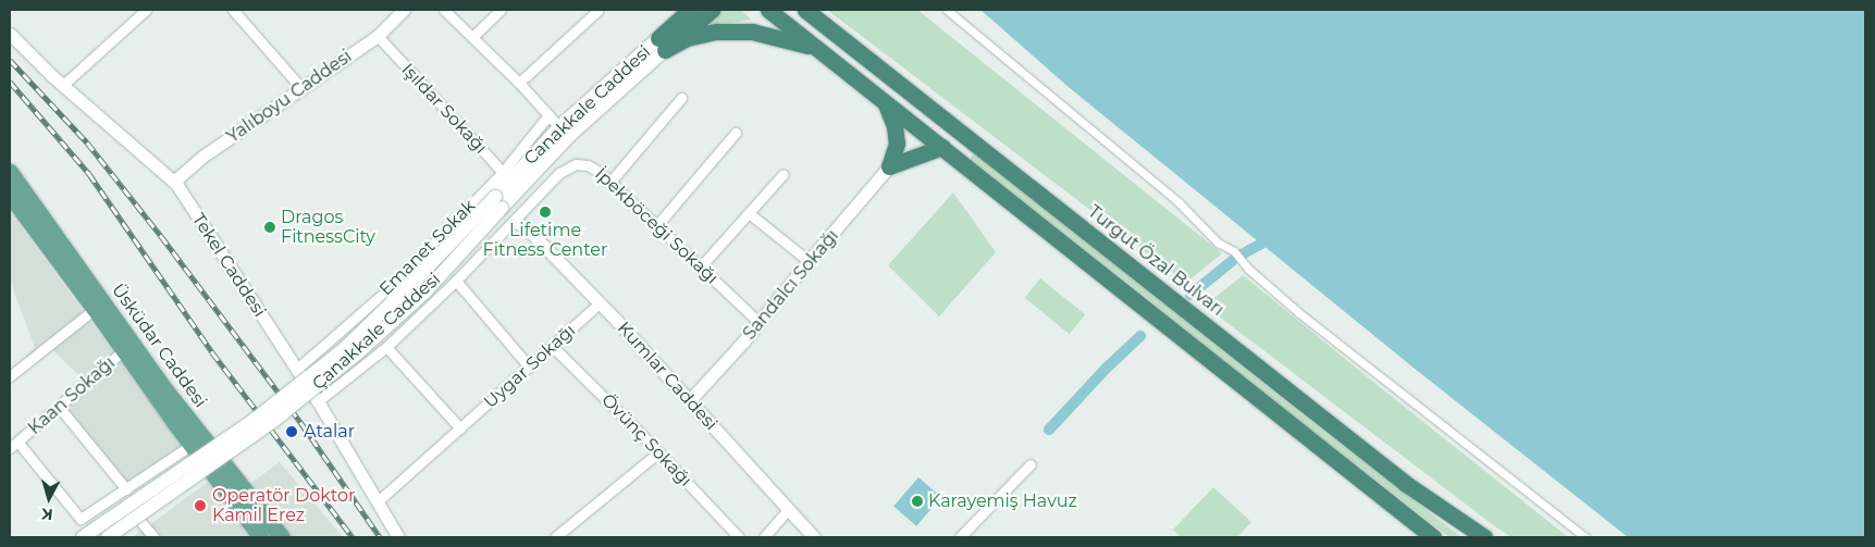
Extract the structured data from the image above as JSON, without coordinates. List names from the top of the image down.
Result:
{
  "streets": {
    "highway": ["Turgut Özal Bulvarı"],
    "main road": ["Canakkale Caddesi", "Çanakkale Caddesi", "Üsküdar Caddesi"],
    "street": [
      "Yalıboyu Caddesi",
      "Işıldar Sokağı",
      "İpekböceği Sokağı",
      "Emanet Sokak",
      "Tekel Caddesi",
      "Sandalcı Sokağı",
      "Uygar Sokağı",
      "Kumlar Caddesi",
      "Kaan Sokağı",
      "Övünç Sokağı"
    ]
  },
  "crossings": [
    ["Yalıboyu Caddesi", "Işıldar Sokağı"],
    ["Yalıboyu Caddesi", "Tekel Caddesi"],
    ["Canakkale Caddesi", "Işıldar Sokağı"],
    ["Canakkale Caddesi", "Emanet Sokak"],
    ["Canakkale Caddesi", "Çanakkale Caddesi"],
    ["Işıldar Sokağı", "Emanet Sokak"],
    ["İpekböceği Sokağı", "Tekel Caddesi"],
    ["İpekböceği Sokağı", "Sandalcı Sokağı"],
    ["İpekböceği Sokağı", "Kumlar Caddesi"],
    ["Emanet Sokak", "Tekel Caddesi"],
    ["Tekel Caddesi", "Uygar Sokağı"],
    ["Sandalcı Sokağı", "Kumlar Caddesi"],
    ["Üsküdar Caddesi", "Kaan Sokağı"],
    ["Uygar Sokağı", "Kumlar Caddesi"],
    ["Uygar Sokağı", "Övünç Sokağı"]
  ],
  "places": [
    "Lifetime Fitness Center",
    "Dragos FitnessCity",
    "Atalar",
    "Karayemiş Havuz",
    "Operatör Doktor Kamil Erez"
  ],
  "north": "bottom"
}
